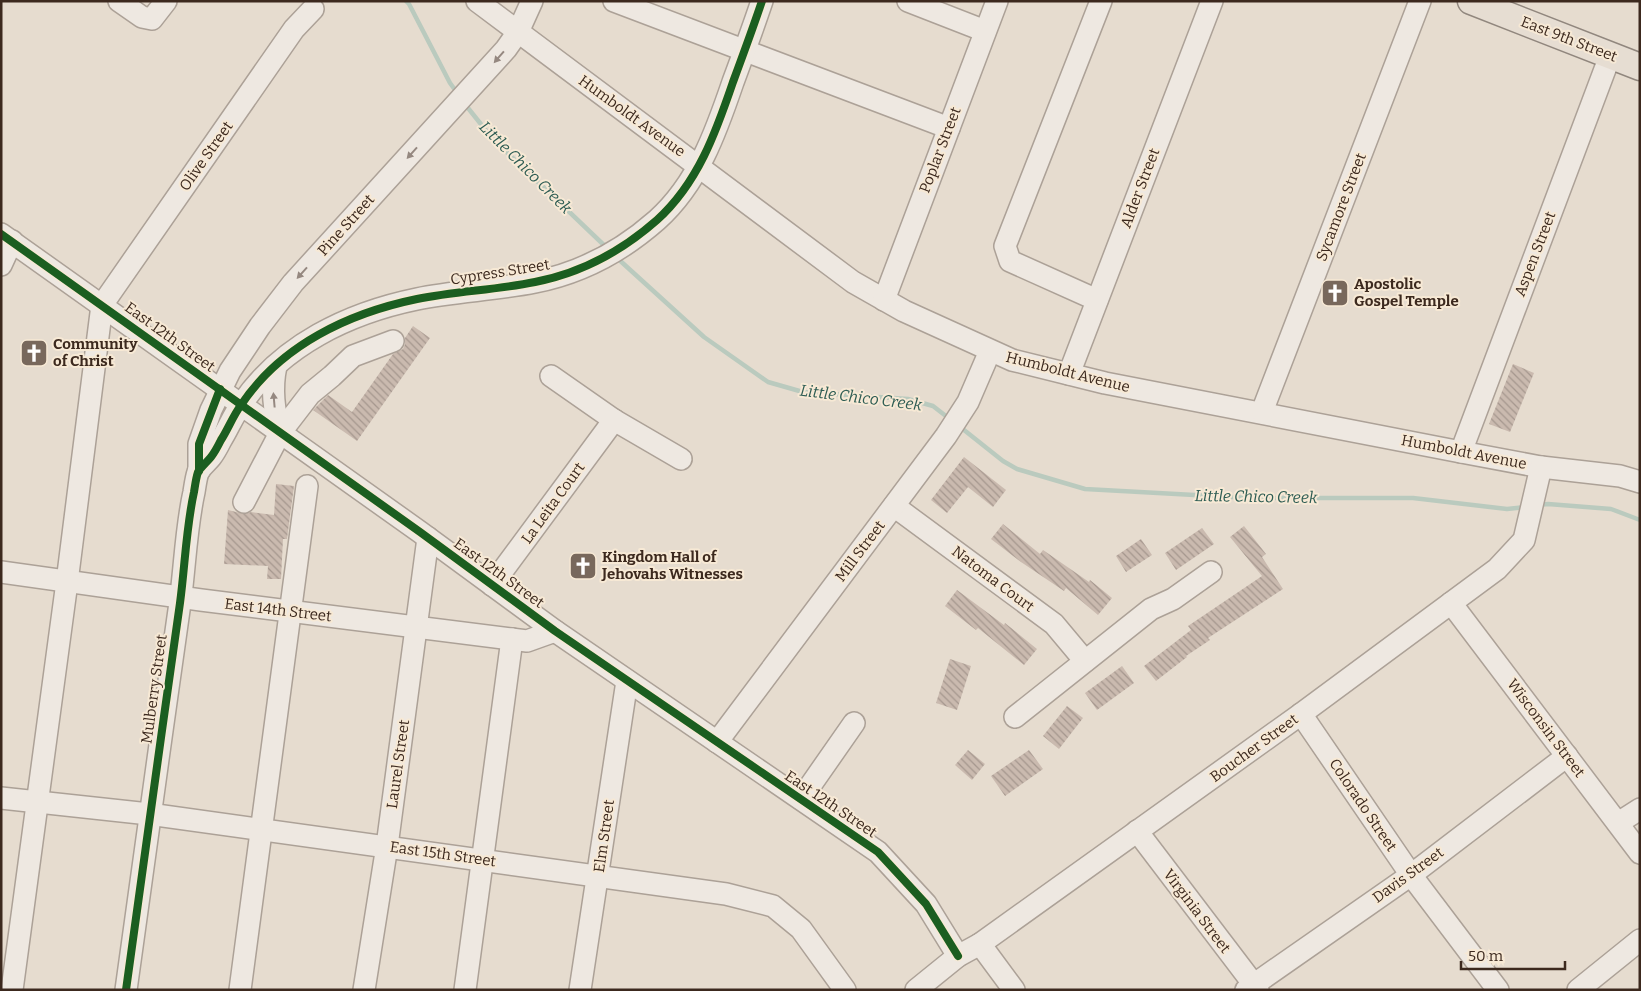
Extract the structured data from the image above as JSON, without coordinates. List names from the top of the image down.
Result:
{
  "streets": {
    "main road": ["East 9th Street"],
    "street": [
      "Humboldt Avenue",
      "Poplar Street",
      "Olive Street",
      "Alder Street",
      "Sycamore Street",
      "Pine Street",
      "Aspen Street",
      "Cypress Street",
      "East 12th Street",
      "La Leita Court",
      "Mill Street",
      "Natoma Court",
      "East 14th Street",
      "Mulberry Street",
      "Wisconsin Street",
      "Boucher Street",
      "Laurel Street",
      "Colorado Street",
      "Elm Street",
      "East 15th Street",
      "Davis Street",
      "Virginia Street"
    ]
  },
  "crossings": [
    ["East 9th Street", "Aspen Street"],
    ["Humboldt Avenue", "Poplar Street"],
    ["Humboldt Avenue", "Alder Street"],
    ["Humboldt Avenue", "Sycamore Street"],
    ["Humboldt Avenue", "Pine Street"],
    ["Humboldt Avenue", "Aspen Street"],
    ["Humboldt Avenue", "Cypress Street"],
    ["Humboldt Avenue", "Mill Street"],
    ["Humboldt Avenue", "Boucher Street"],
    ["Olive Street", "East 12th Street"],
    ["Pine Street", "East 12th Street"],
    ["Pine Street", "Mulberry Street"],
    ["Cypress Street", "East 12th Street"],
    ["East 12th Street", "La Leita Court"],
    ["East 12th Street", "Mill Street"],
    ["East 12th Street", "East 14th Street"],
    ["East 12th Street", "Boucher Street"],
    ["East 12th Street", "Laurel Street"],
    ["East 12th Street", "Elm Street"],
    ["Mill Street", "Natoma Court"],
    ["East 14th Street", "Mulberry Street"],
    ["East 14th Street", "Laurel Street"],
    ["Mulberry Street", "East 15th Street"],
    ["Wisconsin Street", "Boucher Street"],
    ["Wisconsin Street", "Davis Street"],
    ["Boucher Street", "Colorado Street"],
    ["Boucher Street", "Virginia Street"],
    ["Laurel Street", "East 15th Street"],
    ["Colorado Street", "Davis Street"],
    ["Elm Street", "East 15th Street"],
    ["Davis Street", "Virginia Street"]
  ],
  "water": ["Little Chico Creek"],
  "places": {
    "church": ["Apostolic Gospel Temple", "Community of Christ", "Kingdom Hall of Jehovahs Witnesses"]
  },
  "scale_bar": "50 m"
}
